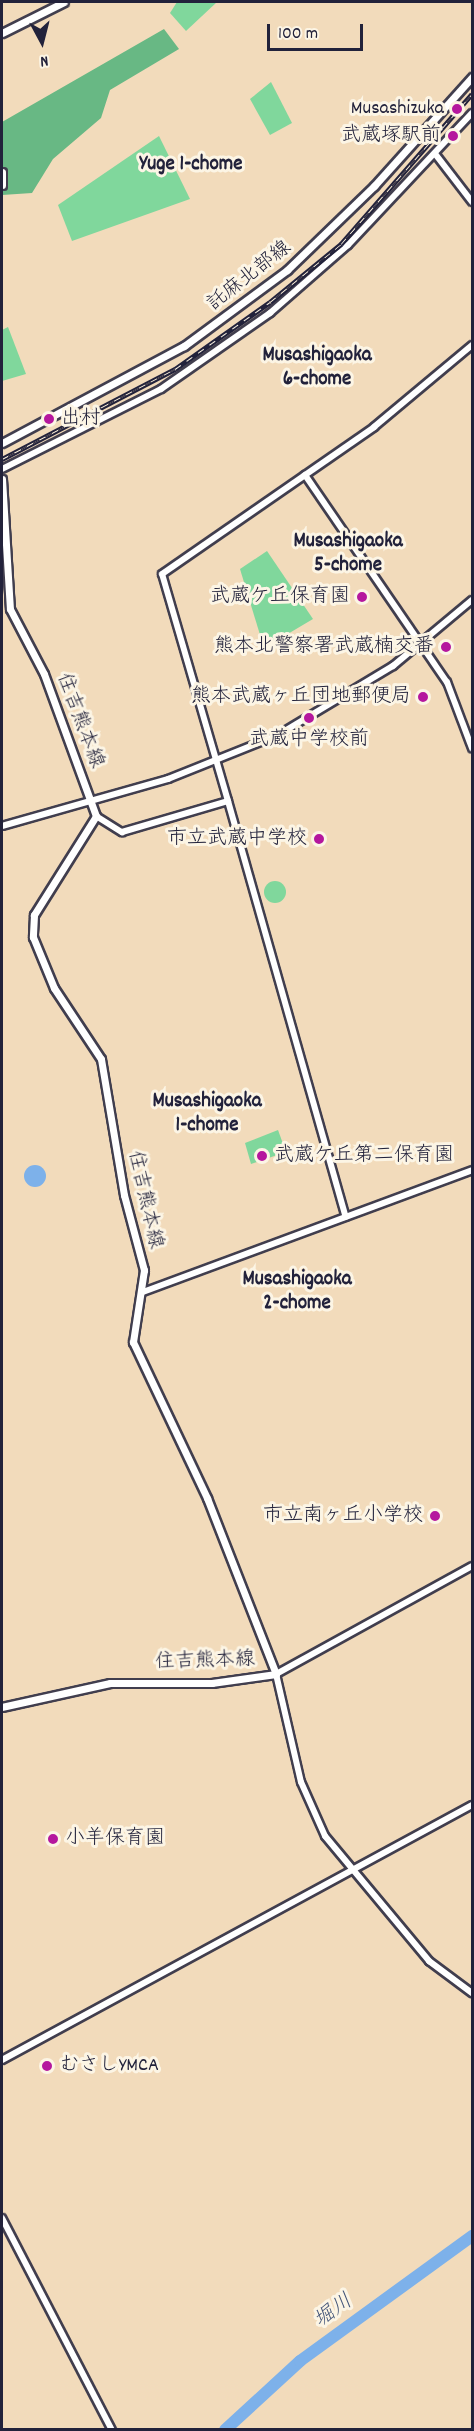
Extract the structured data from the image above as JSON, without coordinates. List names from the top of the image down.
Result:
{
  "streets": {
    "main road": ["託麻北部線", "住吉熊本線"]
  },
  "districts": [
    "Yuge 1-chome",
    "Musashigaoka 6-chome",
    "Musashigaoka 5-chome",
    "Musashigaoka 1-chome",
    "Musashigaoka 2-chome"
  ],
  "water": ["堀川"],
  "places": [
    "Musashizuka",
    "武蔵塚駅前",
    "出村",
    "武蔵ケ丘保育園",
    "熊本北警察署武蔵楠交番",
    "熊本武蔵ヶ丘団地郵便局",
    "武蔵中学校前",
    "市立武蔵中学校",
    "武蔵ケ丘第二保育園",
    "市立南ヶ丘小学校",
    "小羊保育園",
    "むさしYMCA"
  ],
  "scale_bar": "100 m",
  "north": "bottom"
}
